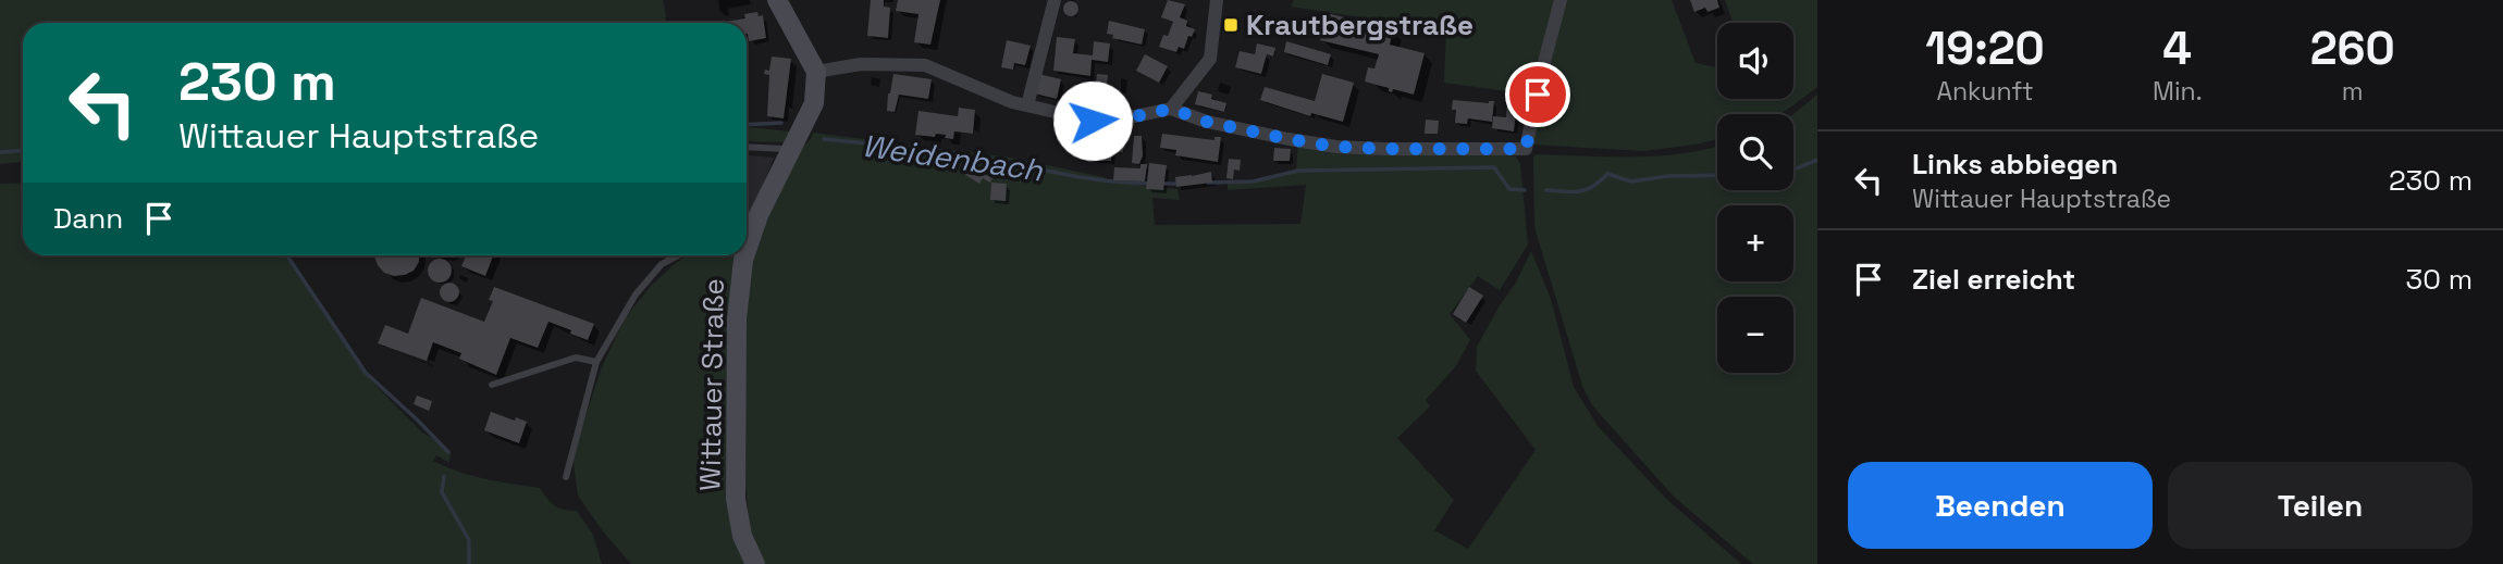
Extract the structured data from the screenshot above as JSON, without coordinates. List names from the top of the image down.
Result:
{
  "streets": {
    "street": ["Wittauer Straße"]
  },
  "water": ["Weidenbach"],
  "places": {
    "transit": ["Krautbergstraße"]
  },
  "page": {
    "eta": [
      "19:20",
      "Ankunft",
      "4",
      "Min.",
      "260",
      "m"
    ],
    "map_buttons": ["+", "−"],
    "turn": ["230 m", "Wittauer Hauptstraße"],
    "list": [
      {
        "name": "Links abbiegen",
        "note": "Wittauer Hauptstraße",
        "value": "230 m"
      },
      {
        "name": "Ziel erreicht",
        "value": "30 m"
      }
    ],
    "then": "Dann",
    "buttons": ["Beenden", "Teilen"]
  }
}
